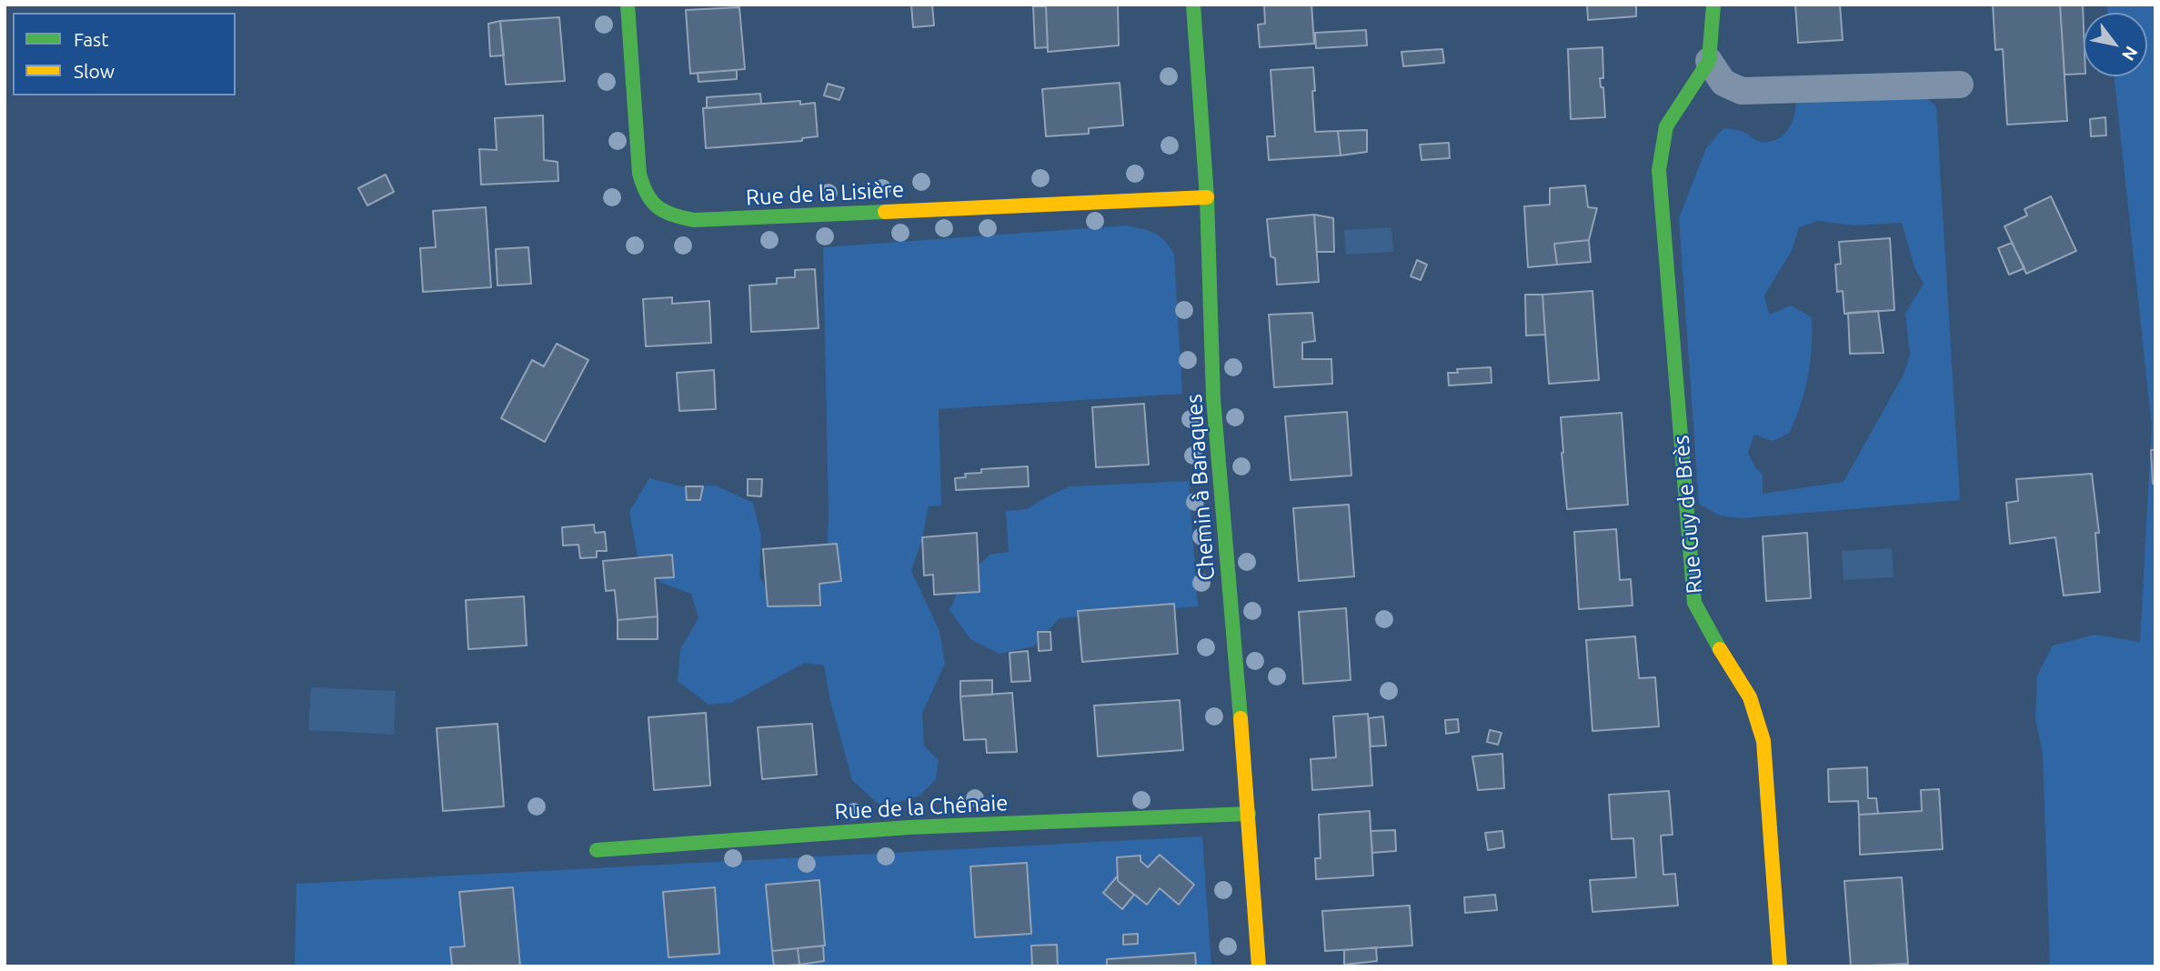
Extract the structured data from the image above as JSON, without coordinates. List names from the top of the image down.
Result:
{
  "streets": {
    "street": [
      "Rue de la Lisière",
      "Chemin à Baraques",
      "Rue Guy de Brès",
      "Rue de la Chênaie"
    ]
  },
  "crossings": [
    ["Rue de la Lisière", "Chemin à Baraques"],
    ["Chemin à Baraques", "Rue de la Chênaie"]
  ],
  "legend": ["Fast", "Slow"],
  "north": "bottom right"
}
